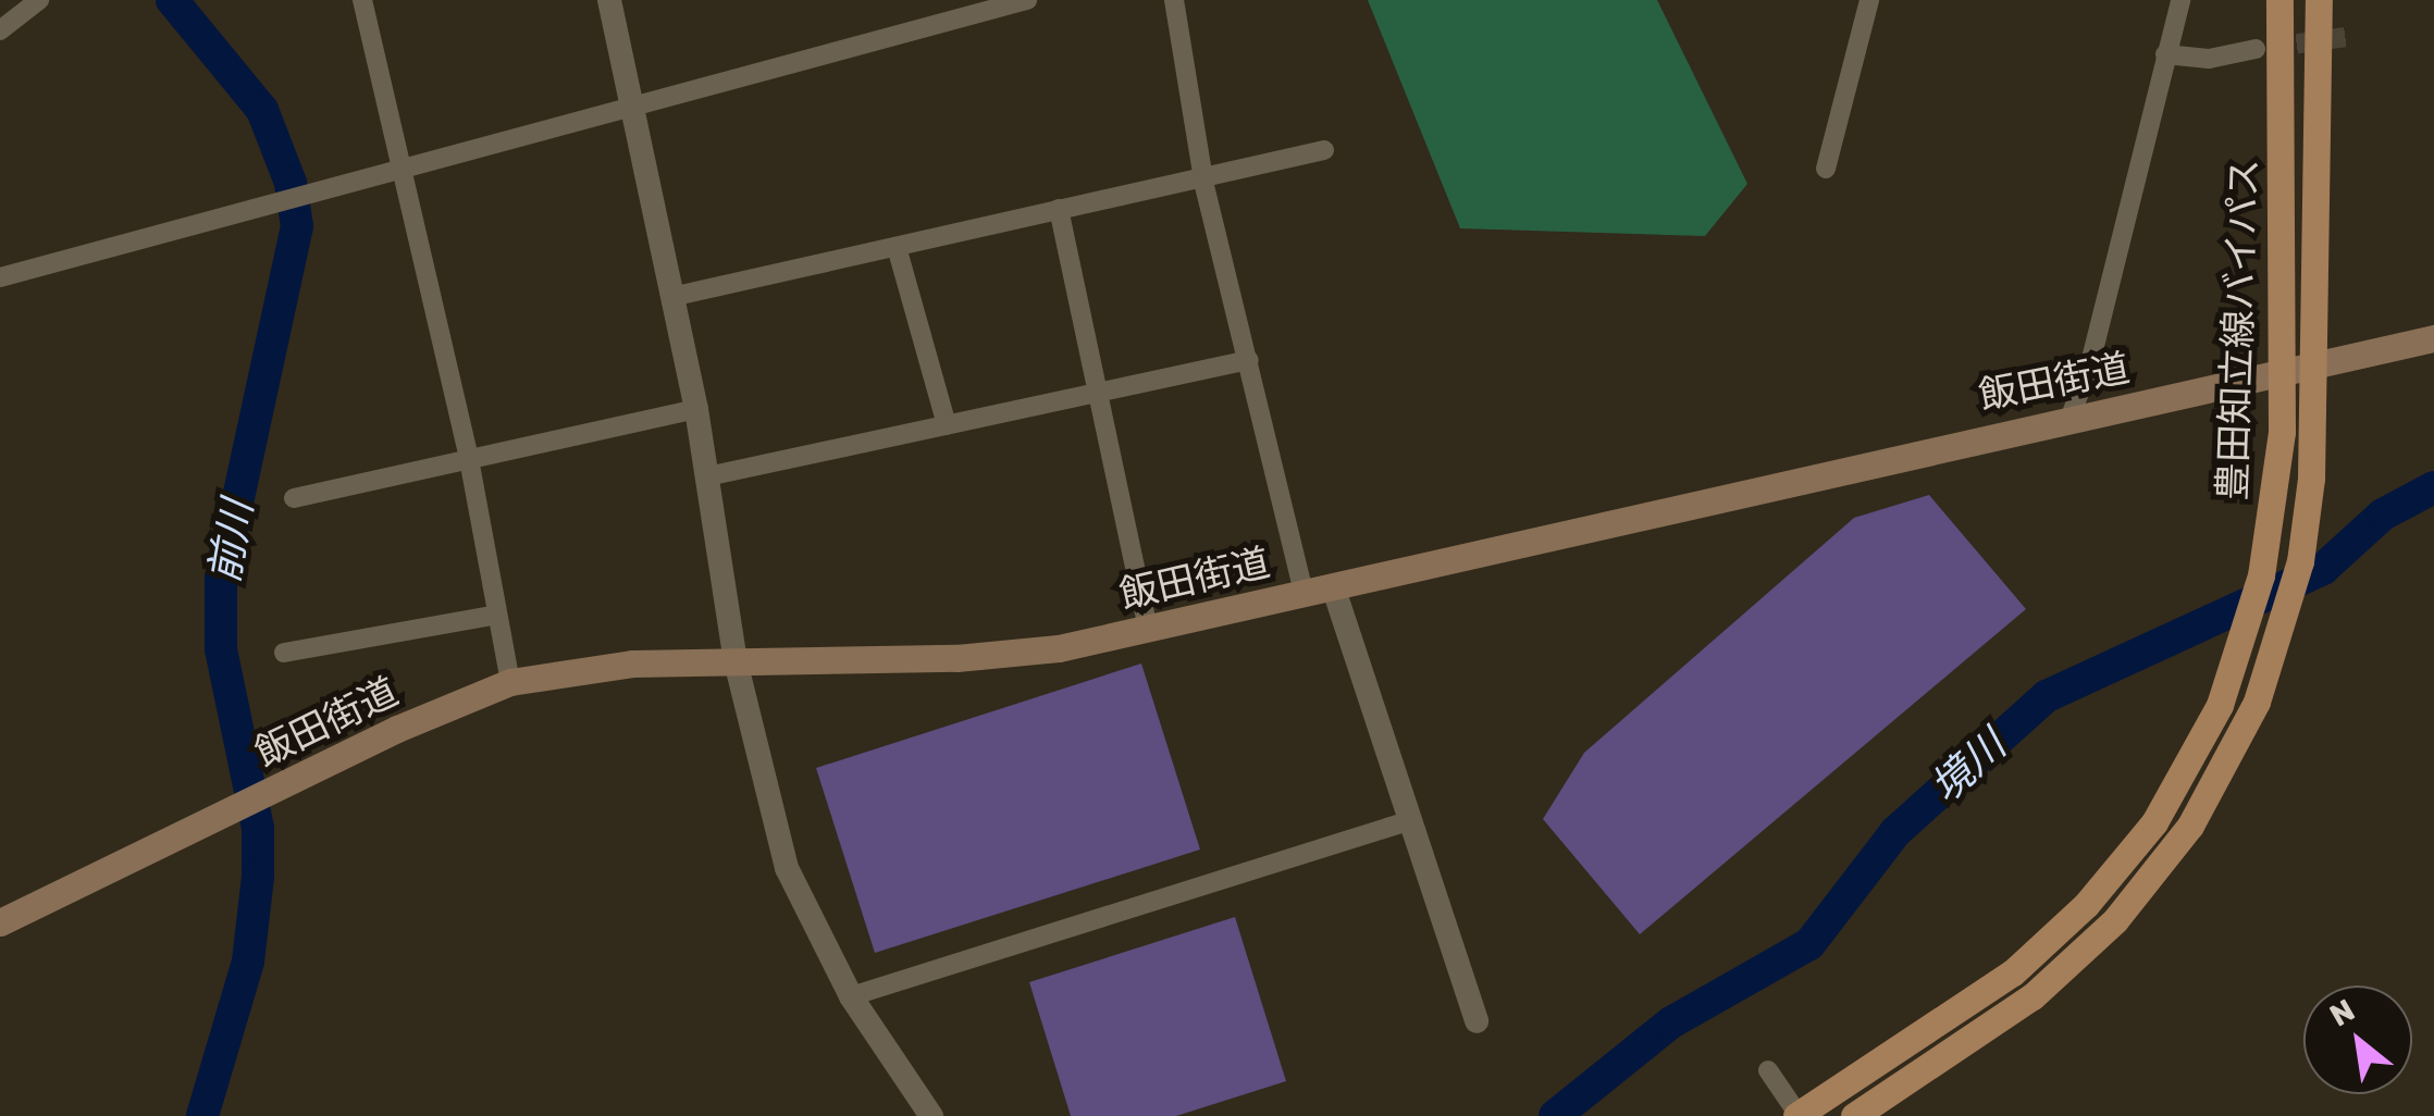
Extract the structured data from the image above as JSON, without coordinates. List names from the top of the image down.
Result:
{
  "streets": {
    "main road": ["豊田知立線バイパス", "飯田街道"]
  },
  "crossings": [
    ["豊田知立線バイパス", "飯田街道"]
  ],
  "water": ["前川", "境川"],
  "north": "top left"
}
